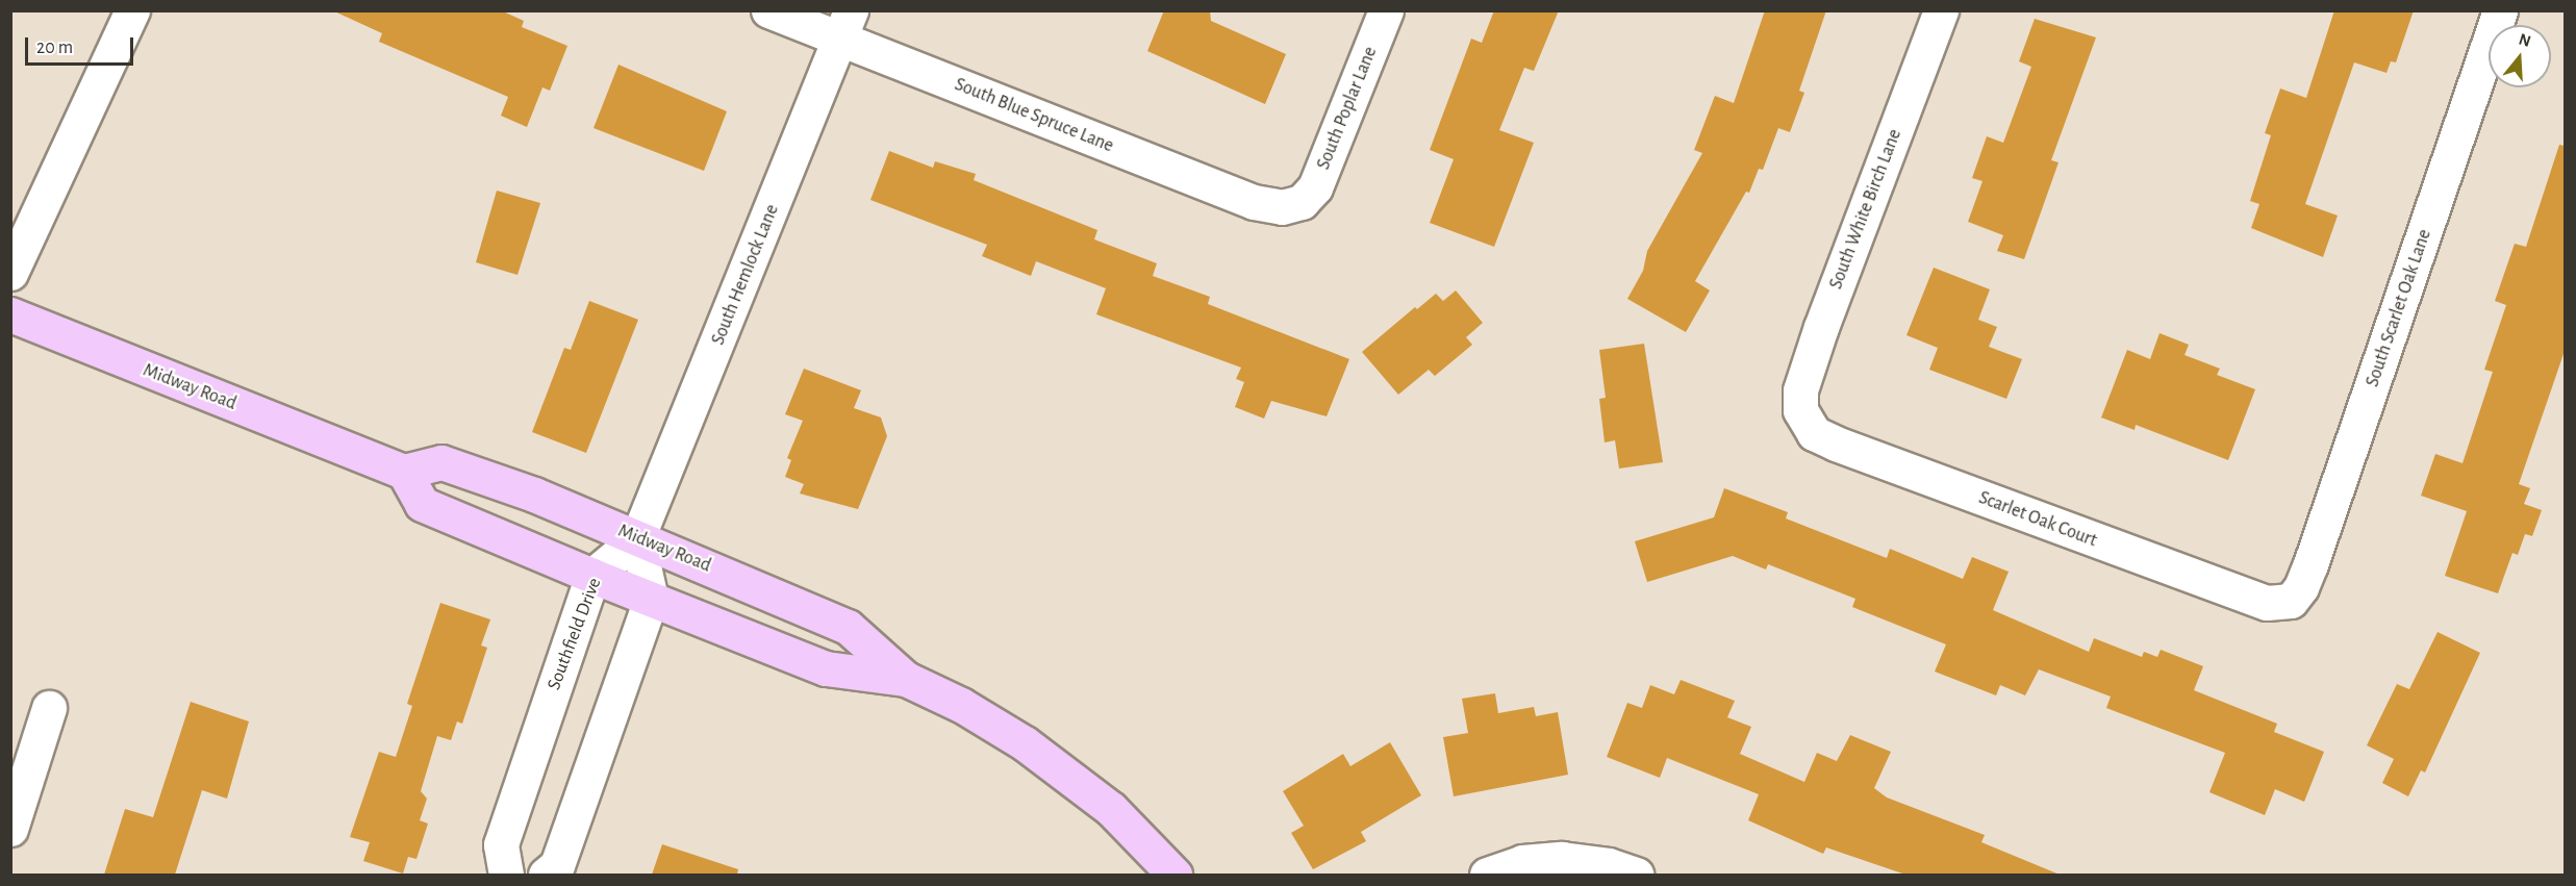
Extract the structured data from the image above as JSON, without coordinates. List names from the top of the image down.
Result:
{
  "streets": {
    "main road": ["Midway Road"],
    "street": [
      "South Poplar Lane",
      "South Blue Spruce Lane",
      "South White Birch Lane",
      "South Hemlock Lane",
      "South Scarlet Oak Lane",
      "Scarlet Oak Court",
      "Southfield Drive"
    ]
  },
  "crossings": [
    ["South Poplar Lane", "South Blue Spruce Lane"],
    ["South Blue Spruce Lane", "South Hemlock Lane"],
    ["South White Birch Lane", "Scarlet Oak Court"],
    ["South Hemlock Lane", "Midway Road"],
    ["South Hemlock Lane", "Southfield Drive"],
    ["South Scarlet Oak Lane", "Scarlet Oak Court"],
    ["Midway Road", "Southfield Drive"]
  ],
  "scale_bar": "20 m",
  "north": "top"
}
